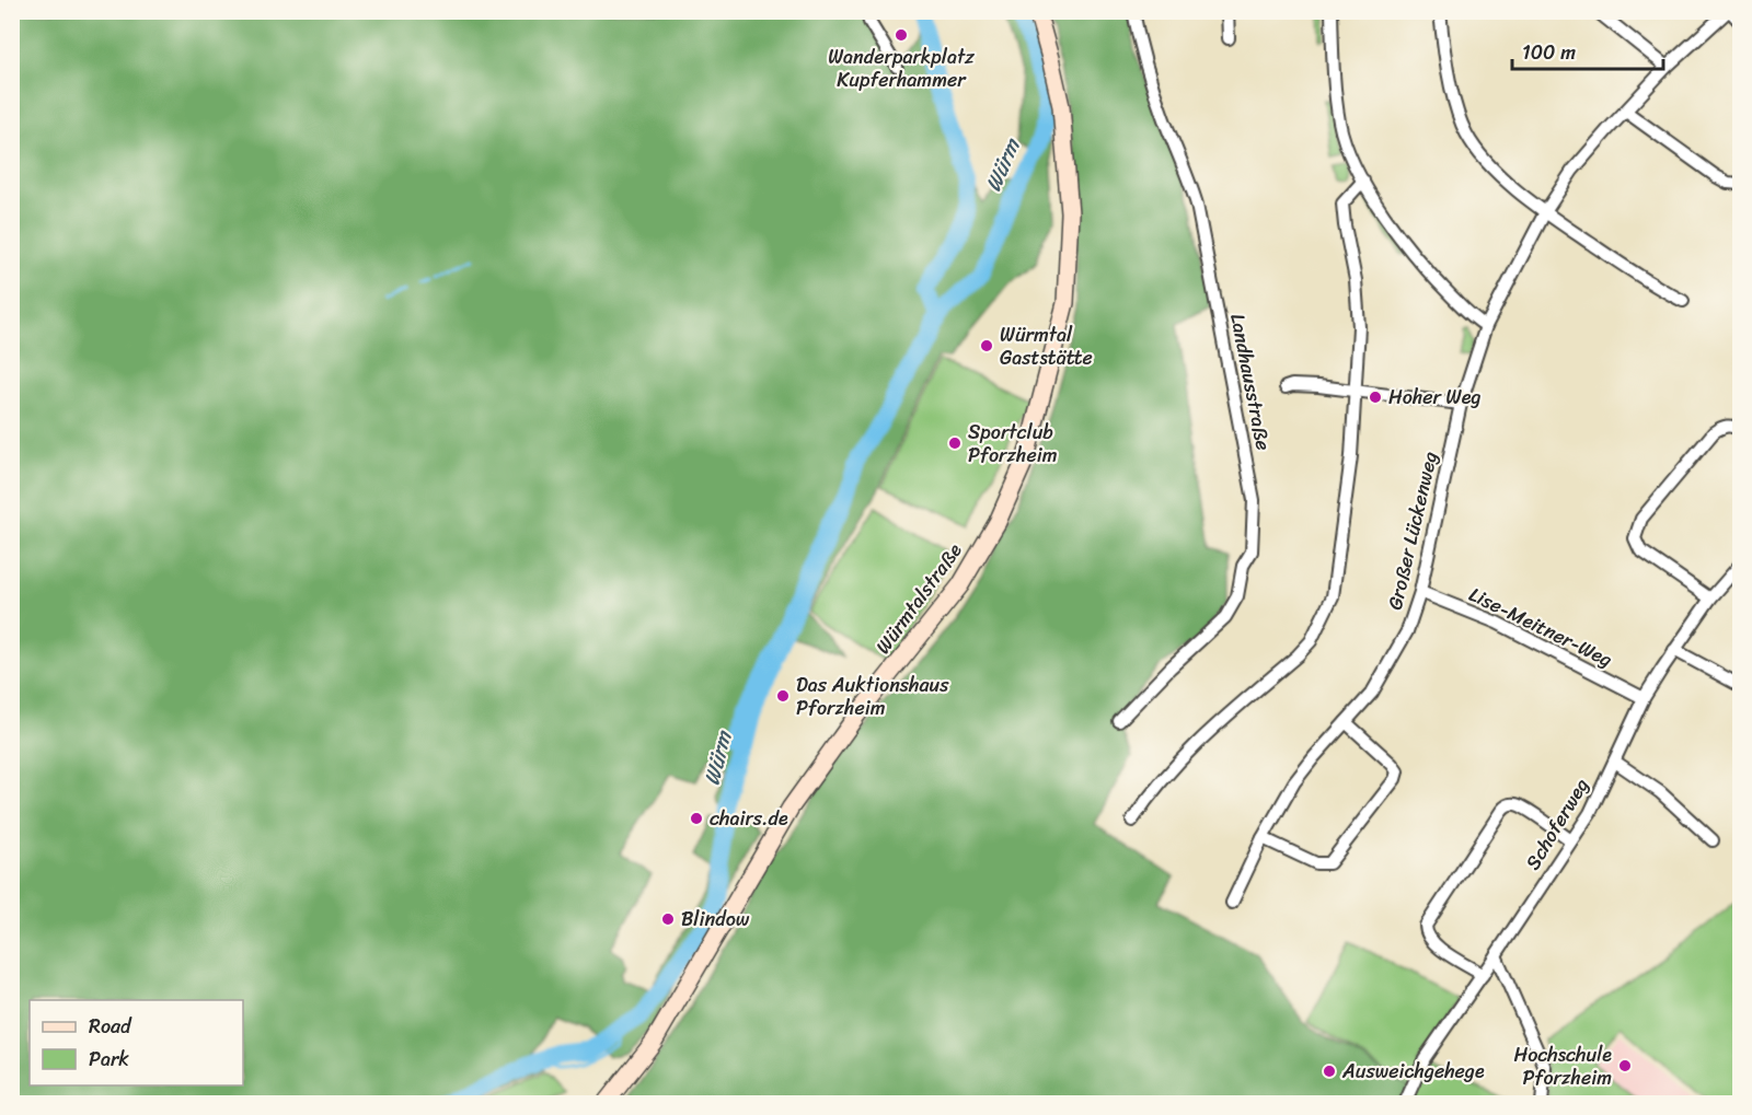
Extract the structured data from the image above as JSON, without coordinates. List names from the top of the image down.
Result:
{
  "streets": {
    "main road": ["Würmtalstraße"],
    "street": [
      "Landhausstraße",
      "Großer Lückenweg",
      "Lise-Meitner-Weg",
      "Schoferweg"
    ]
  },
  "crossings": [
    ["Großer Lückenweg", "Lise-Meitner-Weg"],
    ["Lise-Meitner-Weg", "Schoferweg"]
  ],
  "water": ["Würm"],
  "places": [
    "Wanderparkplatz Kupferhammer",
    "Würmtal Gaststätte",
    "Hoher Weg",
    "Sportclub Pforzheim",
    "Das Auktionshaus Pforzheim",
    "chairs.de",
    "Blindow",
    "Hochschule Pforzheim",
    "Ausweichgehege"
  ],
  "legend": ["Road", "Park"],
  "scale_bar": "100 m"
}
